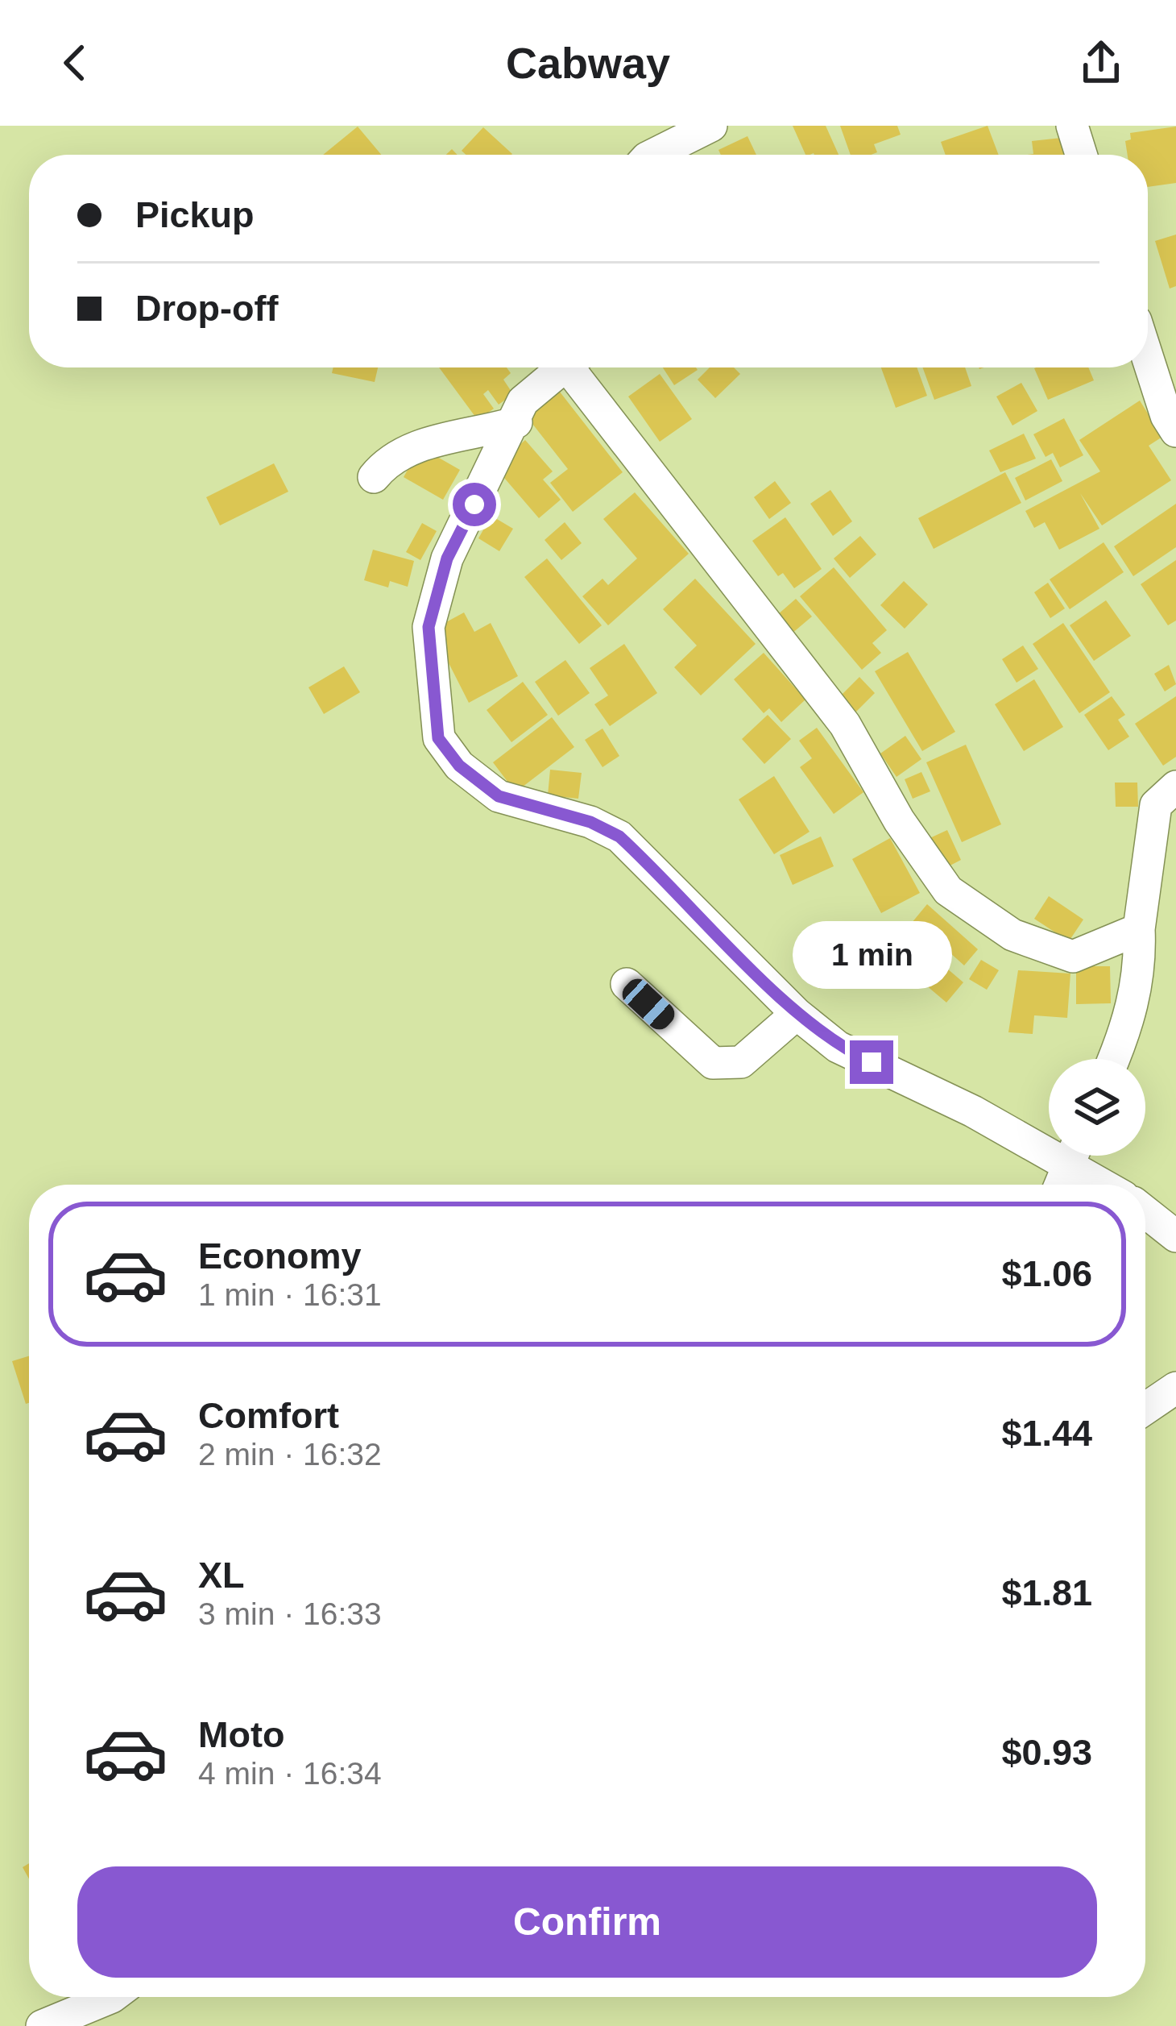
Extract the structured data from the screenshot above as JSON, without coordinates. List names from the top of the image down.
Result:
{
  "page": {
    "header": "Cabway",
    "banner": ["Pickup", "Drop-off"],
    "bubble": "1 min",
    "list": [
      {
        "name": "Economy",
        "note": "1 min · 16:31",
        "value": "$1.06"
      },
      {
        "name": "Comfort",
        "note": "2 min · 16:32",
        "value": "$1.44"
      },
      {
        "name": "XL",
        "note": "3 min · 16:33",
        "value": "$1.81"
      },
      {
        "name": "Moto",
        "note": "4 min · 16:34",
        "value": "$0.93"
      }
    ],
    "buttons": "Confirm"
  }
}
